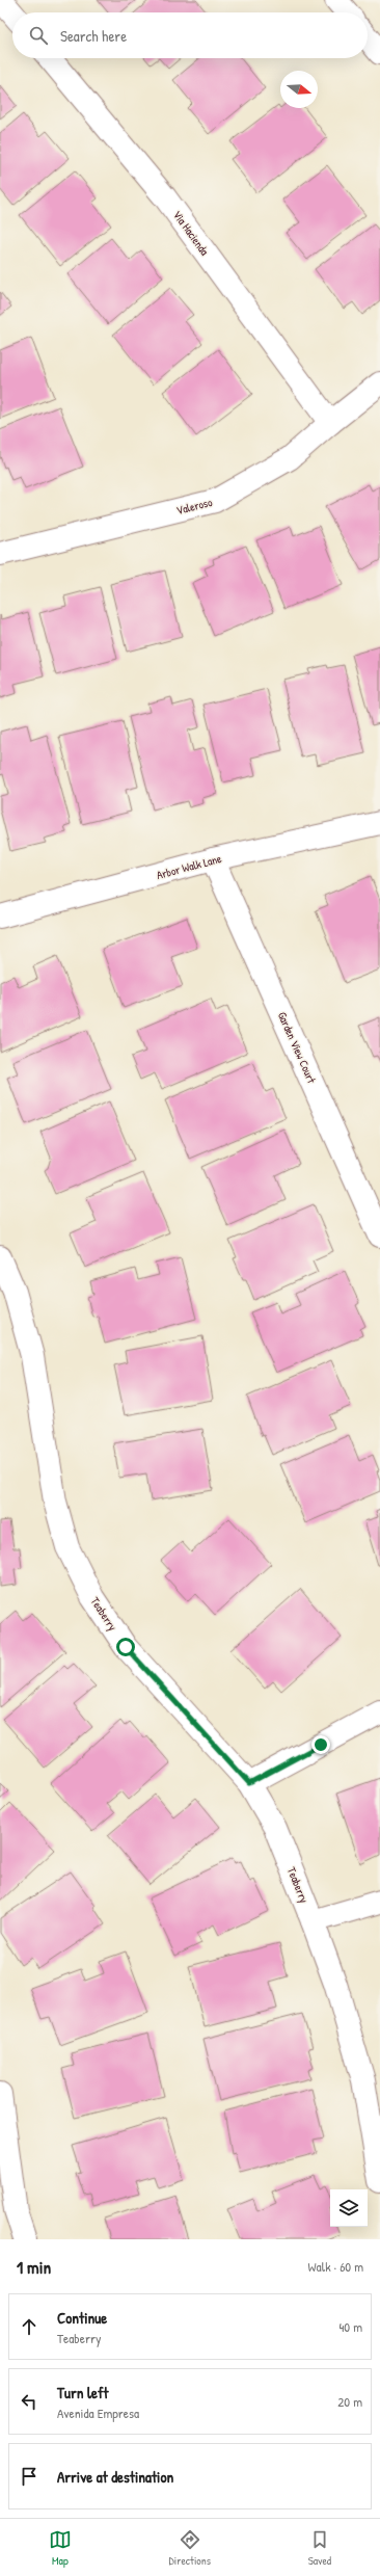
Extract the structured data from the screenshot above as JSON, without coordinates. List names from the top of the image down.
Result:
{
  "streets": {
    "street": [
      "Via Hacienda",
      "Valeroso",
      "Arbor Walk Lane",
      "Garden View Court",
      "Teaberry"
    ]
  },
  "crossings": [
    ["Via Hacienda", "Valeroso"],
    ["Arbor Walk Lane", "Garden View Court"]
  ],
  "north": "right",
  "page": {
    "search": "Search here",
    "heading": ["1 min", "Walk · 60 m"],
    "list": [
      ["Continue", "Teaberry", "40 m"],
      ["Turn left", "Avenida Empresa", "20 m"],
      "Arrive at destination"
    ],
    "nav": ["Map", "Directions", "Saved"]
  }
}
